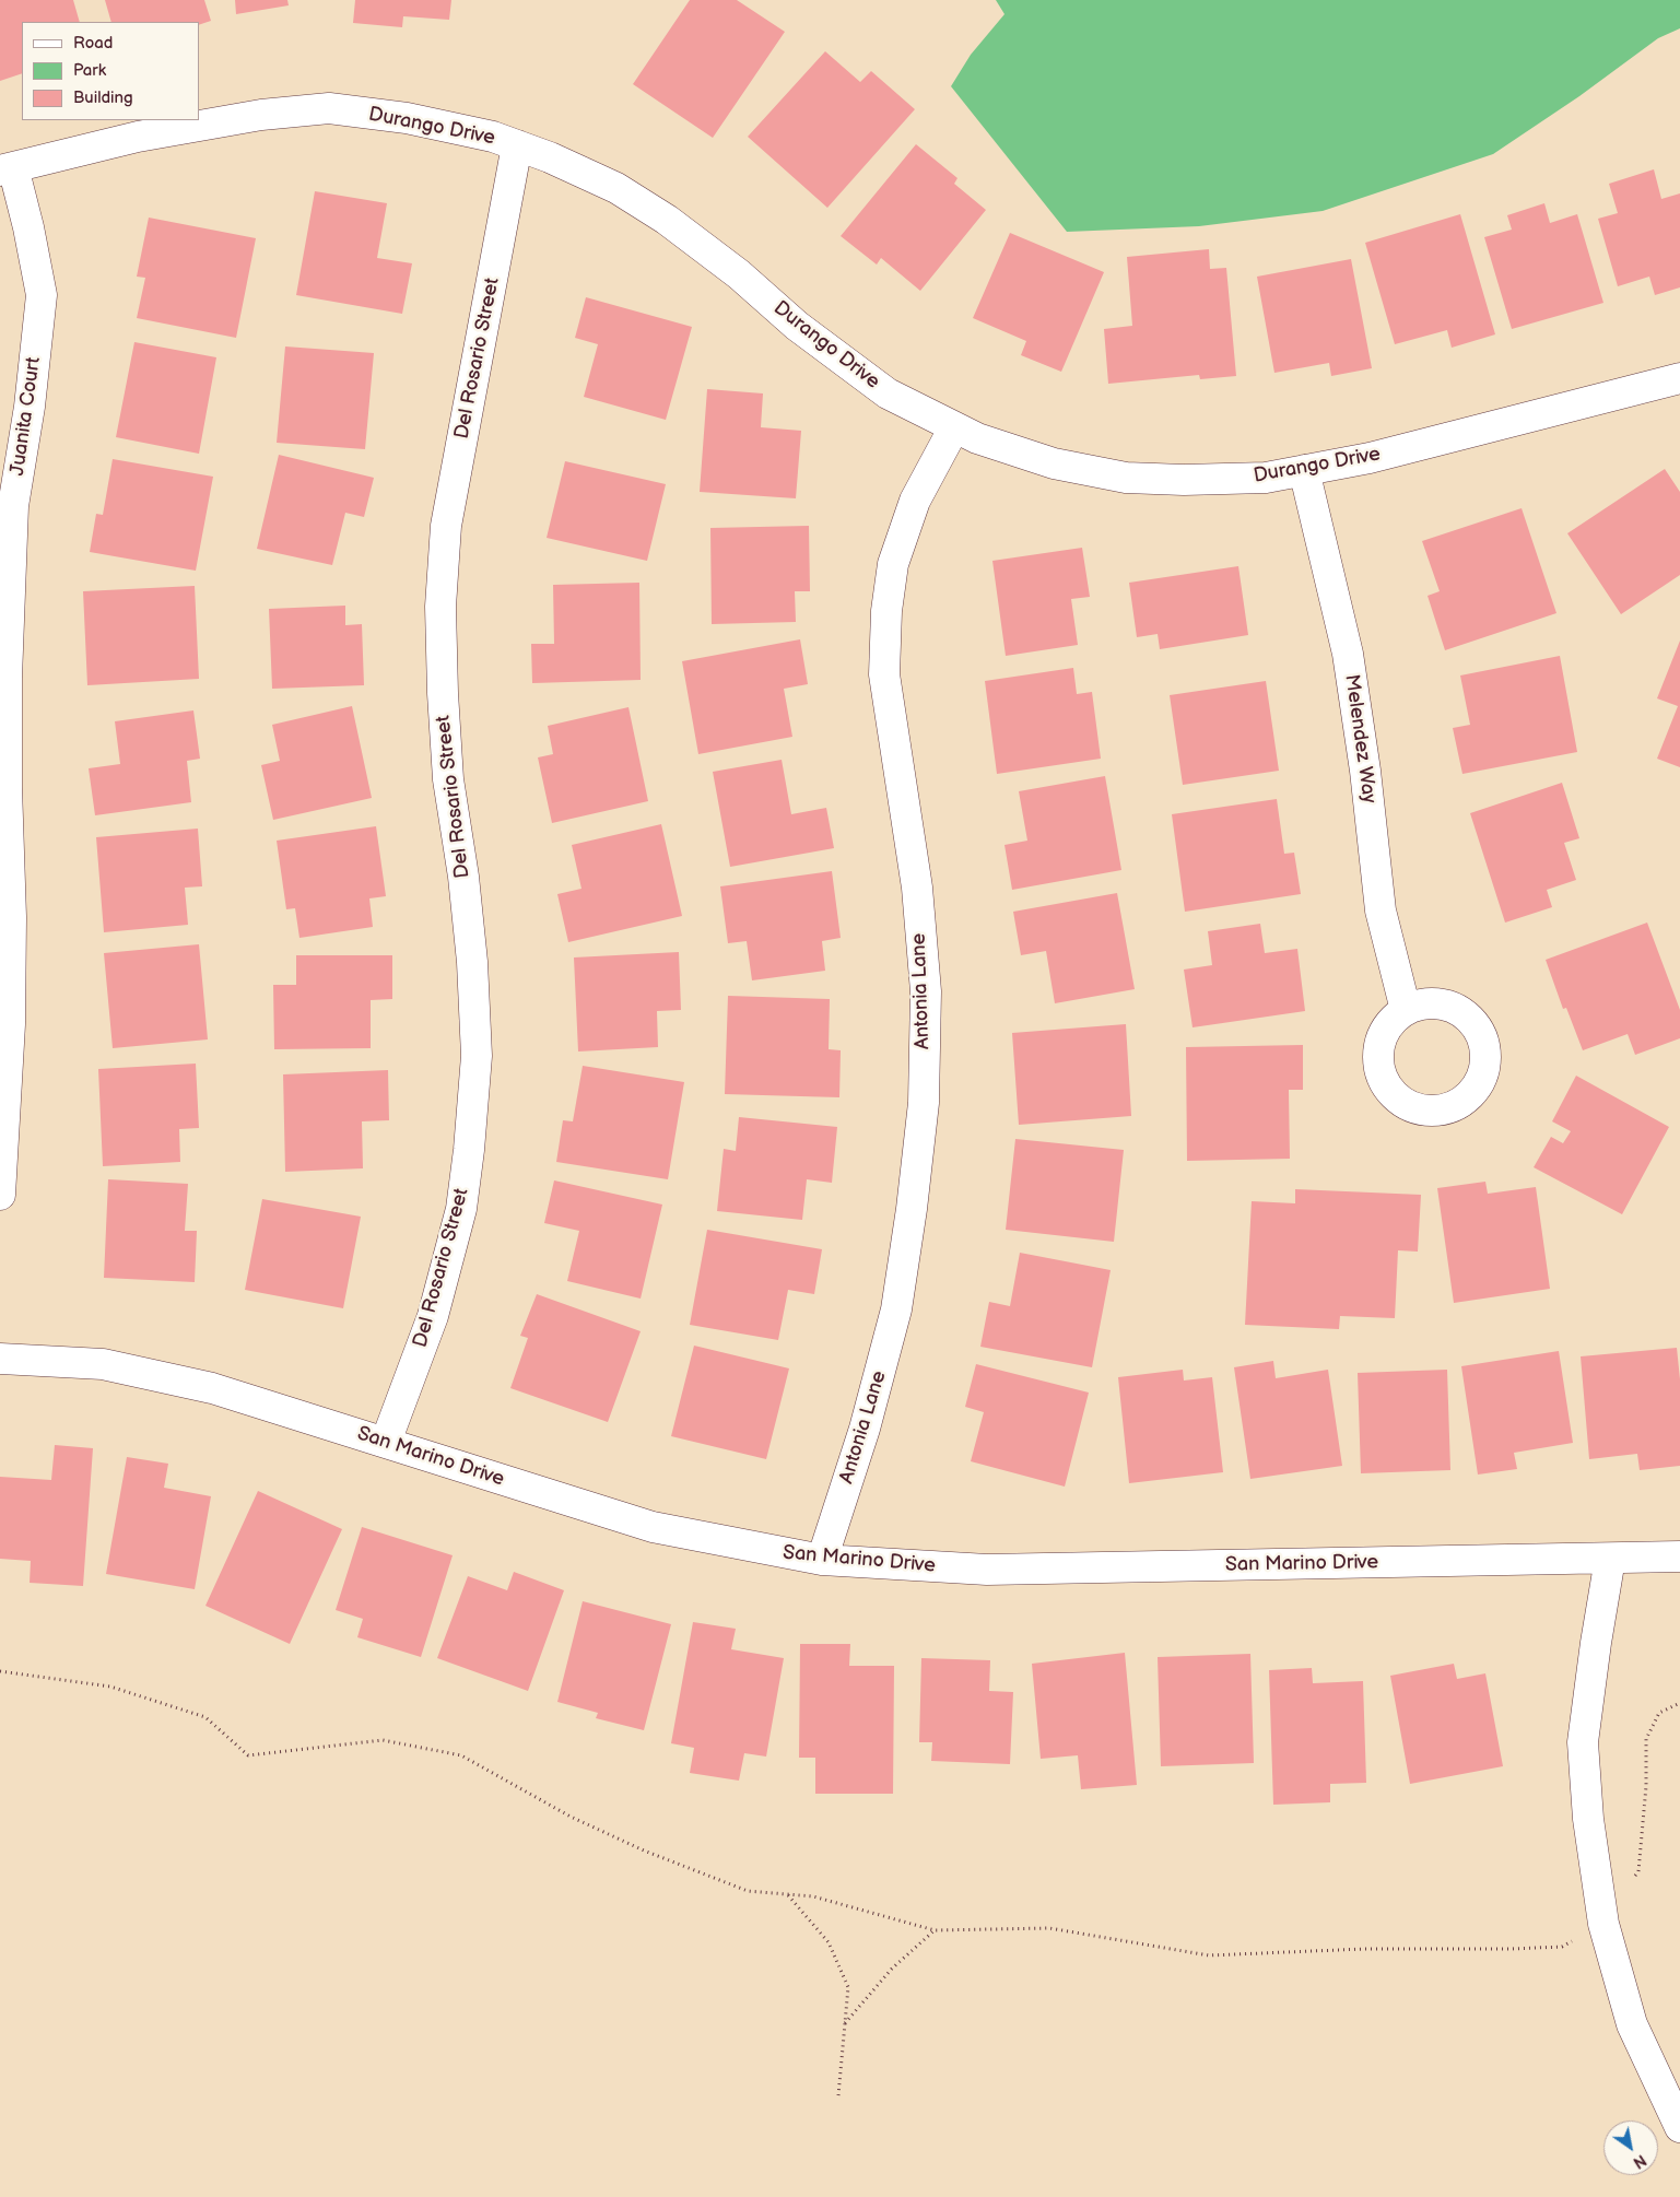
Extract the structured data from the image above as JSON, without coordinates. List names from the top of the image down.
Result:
{
  "streets": {
    "street": [
      "Durango Drive",
      "Del Rosario Street",
      "Juanita Court",
      "Melendez Way",
      "Antonia Lane",
      "San Marino Drive"
    ]
  },
  "crossings": [
    ["Durango Drive", "Del Rosario Street"],
    ["Durango Drive", "Juanita Court"],
    ["Durango Drive", "Melendez Way"],
    ["Durango Drive", "Antonia Lane"],
    ["Del Rosario Street", "San Marino Drive"],
    ["Antonia Lane", "San Marino Drive"]
  ],
  "legend": ["Road", "Park", "Building"],
  "north": "bottom right"
}
